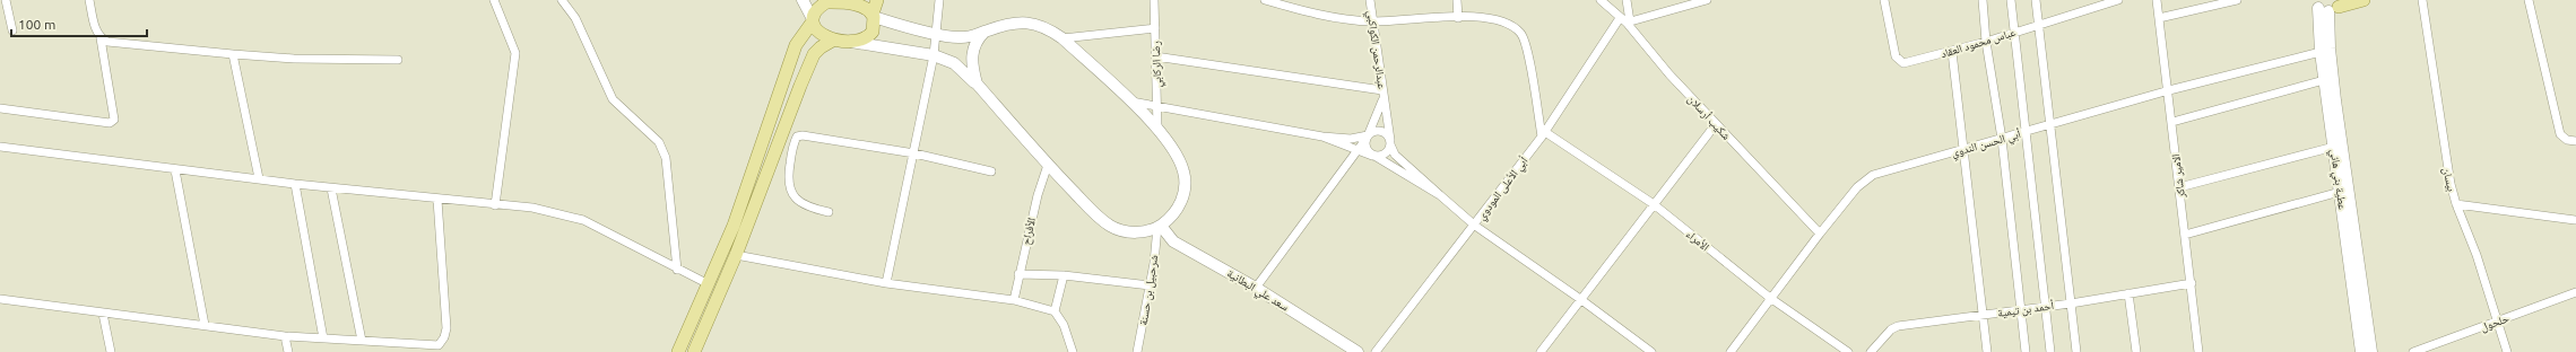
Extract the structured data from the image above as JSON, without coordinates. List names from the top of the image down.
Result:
{
  "streets": {
    "main road": ["عطية بني هاني", "سعد علي البطانية"],
    "street": [
      "عباس محمود العقاد",
      "عبدالرحمن الكواكبي",
      "رضا الركابي",
      "شكيب أرسلان",
      "أبي الحسن الندوي",
      "الامير شاكر",
      "بيسان",
      "أبي الأعلى المودوي",
      "الأفراح",
      "الأمراء",
      "شرحبيل بن حسنة",
      "أحمد بن تيمية",
      "حلحول"
    ]
  },
  "crossings": [
    ["عبدالرحمن الكواكبي", "سعد علي البطانية"],
    ["شكيب أرسلان", "أبي الحسن الندوي"],
    ["شكيب أرسلان", "أبي الأعلى المودوي"],
    ["أبي الحسن الندوي", "الامير شاكر"],
    ["أبي الحسن الندوي", "عطية بني هاني"],
    ["أبي الحسن الندوي", "الأمراء"],
    ["الامير شاكر", "أحمد بن تيمية"],
    ["بيسان", "حلحول"],
    ["أبي الأعلى المودوي", "الأمراء"],
    ["شرحبيل بن حسنة", "سعد علي البطانية"]
  ],
  "scale_bar": "100 m"
}
